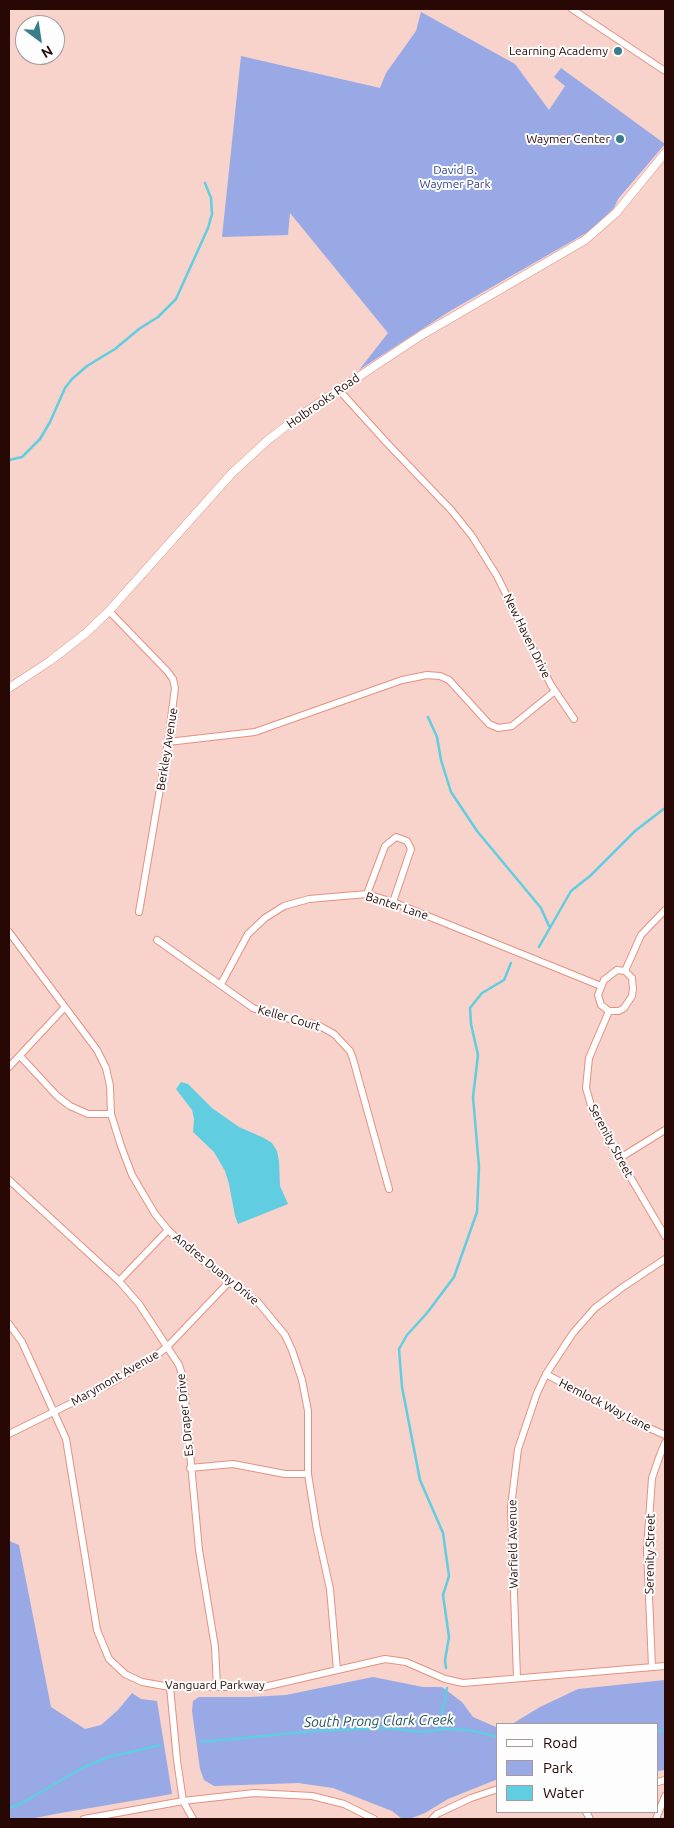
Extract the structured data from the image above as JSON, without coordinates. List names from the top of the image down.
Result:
{
  "streets": {
    "street": [
      "Holbrooks Road",
      "New Haven Drive",
      "Berkley Avenue",
      "Banter Lane",
      "Keller Court",
      "Serenity Street",
      "Andres Duany Drive",
      "Marymont Avenue",
      "Hemlock Way Lane",
      "Es Draper Drive",
      "Warfield Avenue",
      "Vanguard Parkway"
    ]
  },
  "crossings": [
    ["Holbrooks Road", "New Haven Drive"],
    ["Holbrooks Road", "Berkley Avenue"],
    ["New Haven Drive", "Berkley Avenue"],
    ["Banter Lane", "Keller Court"],
    ["Banter Lane", "Serenity Street"],
    ["Serenity Street", "Vanguard Parkway"],
    ["Andres Duany Drive", "Marymont Avenue"],
    ["Andres Duany Drive", "Vanguard Parkway"],
    ["Marymont Avenue", "Es Draper Drive"],
    ["Marymont Avenue", "Vanguard Parkway"],
    ["Hemlock Way Lane", "Warfield Avenue"],
    ["Es Draper Drive", "Vanguard Parkway"],
    ["Warfield Avenue", "Vanguard Parkway"]
  ],
  "water": ["South Prong Clark Creek"],
  "parks": ["David B. Waymer Park"],
  "places": ["Learning Academy", "Waymer Center"],
  "legend": ["Road", "Park", "Water"],
  "north": "bottom right"
}
